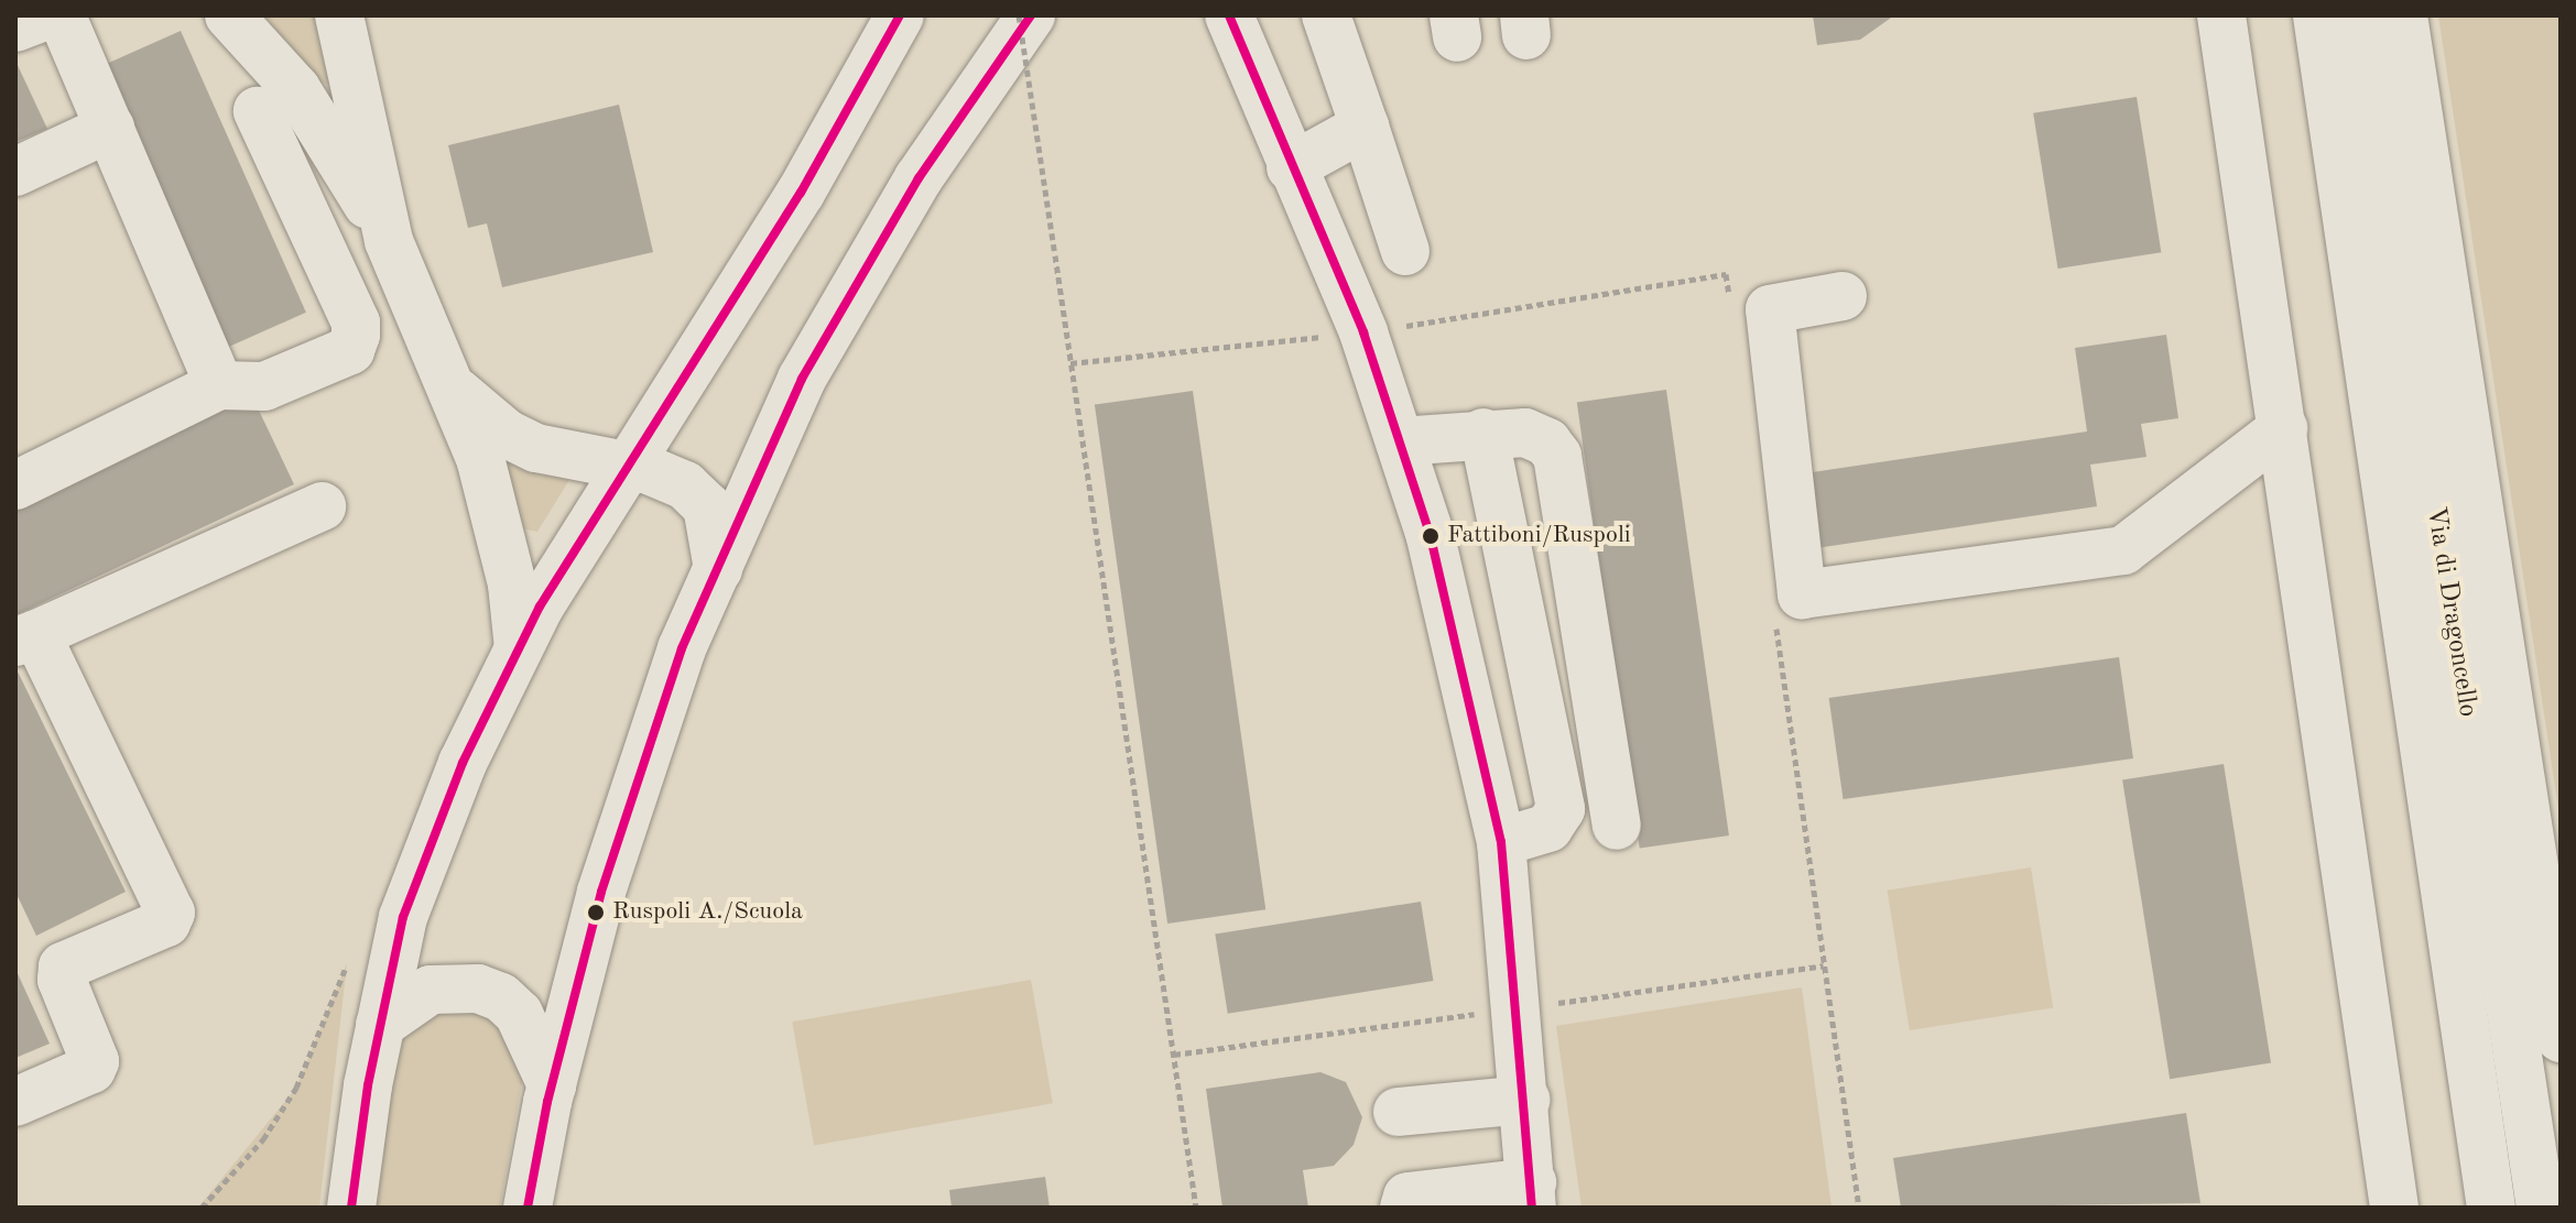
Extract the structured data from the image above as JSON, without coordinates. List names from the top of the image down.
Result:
{
  "streets": {
    "street": ["Via di Dragoncello"]
  },
  "places": ["Fattiboni/Ruspoli", "Ruspoli A./Scuola"]
}
